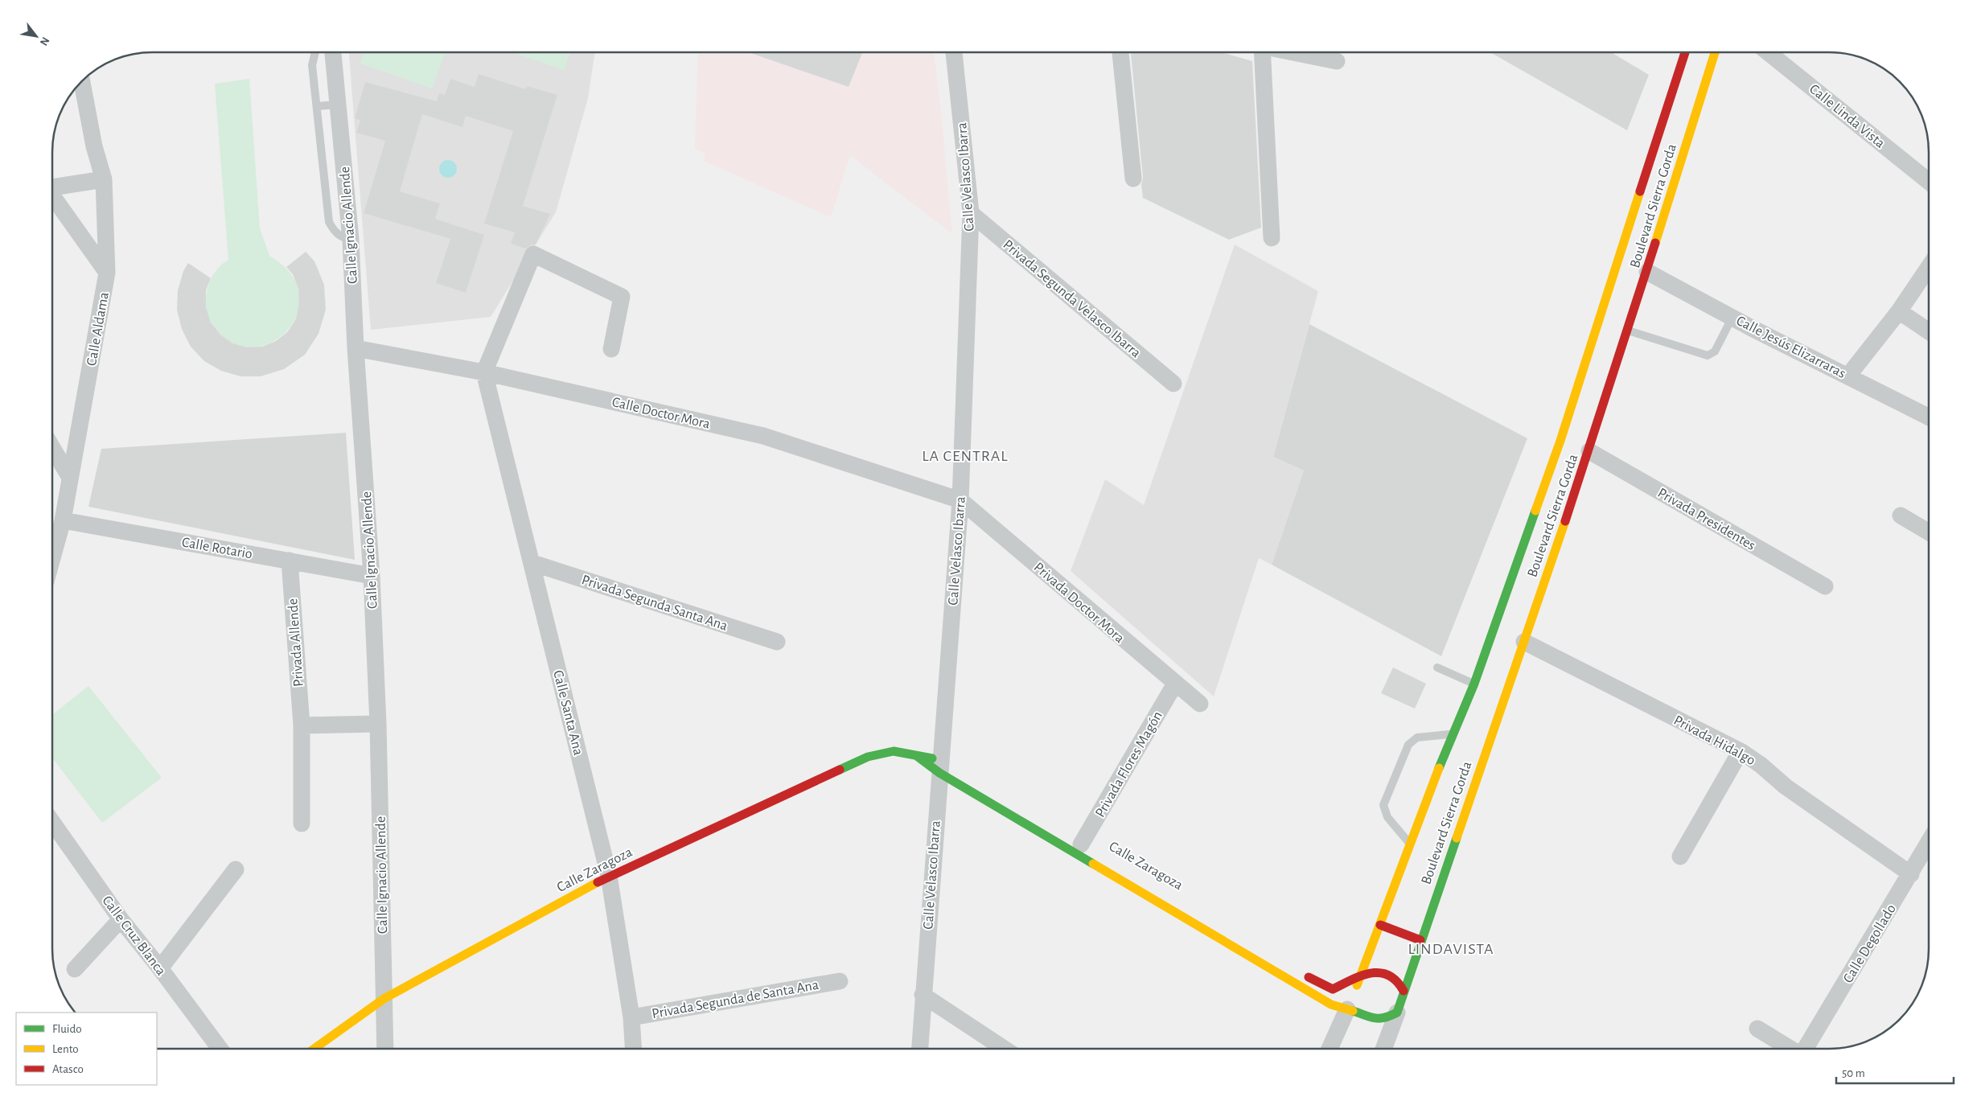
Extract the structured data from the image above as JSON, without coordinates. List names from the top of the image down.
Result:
{
  "streets": {
    "main road": ["Boulevard Sierra Gorda", "Calle Zaragoza"],
    "street": [
      "Calle Linda Vista",
      "Calle Velasco Ibarra",
      "Calle Ignacio Allende",
      "Privada Segunda Velasco Ibarra",
      "Calle Aldama",
      "Calle Jesús Elizarraras",
      "Calle Doctor Mora",
      "Privada Presidentes",
      "Calle Rotario",
      "Privada Segunda Santa Ana",
      "Privada Doctor Mora",
      "Privada Allende",
      "Calle Santa Ana",
      "Privada Hidalgo",
      "Privada Flores Magón",
      "Calle Cruz Blanca",
      "Calle Degollado",
      "Privada Segunda de Santa Ana"
    ]
  },
  "crossings": [
    ["Calle Velasco Ibarra", "Privada Segunda Velasco Ibarra"],
    ["Calle Velasco Ibarra", "Calle Doctor Mora"],
    ["Calle Velasco Ibarra", "Privada Doctor Mora"],
    ["Calle Velasco Ibarra", "Calle Zaragoza"],
    ["Boulevard Sierra Gorda", "Calle Jesús Elizarraras"],
    ["Boulevard Sierra Gorda", "Privada Presidentes"],
    ["Boulevard Sierra Gorda", "Privada Hidalgo"],
    ["Boulevard Sierra Gorda", "Calle Zaragoza"],
    ["Calle Ignacio Allende", "Calle Doctor Mora"],
    ["Calle Ignacio Allende", "Calle Rotario"],
    ["Calle Ignacio Allende", "Calle Zaragoza"],
    ["Calle Aldama", "Calle Rotario"],
    ["Calle Doctor Mora", "Privada Doctor Mora"],
    ["Calle Doctor Mora", "Calle Santa Ana"],
    ["Calle Rotario", "Privada Allende"],
    ["Privada Segunda Santa Ana", "Calle Santa Ana"],
    ["Privada Doctor Mora", "Privada Flores Magón"],
    ["Calle Santa Ana", "Calle Zaragoza"],
    ["Calle Santa Ana", "Privada Segunda de Santa Ana"],
    ["Privada Hidalgo", "Calle Degollado"]
  ],
  "districts": ["LA CENTRAL", "LINDAVISTA"],
  "legend": ["Fluido", "Lento", "Atasco"],
  "scale_bar": "50 m",
  "north": "bottom right"
}
